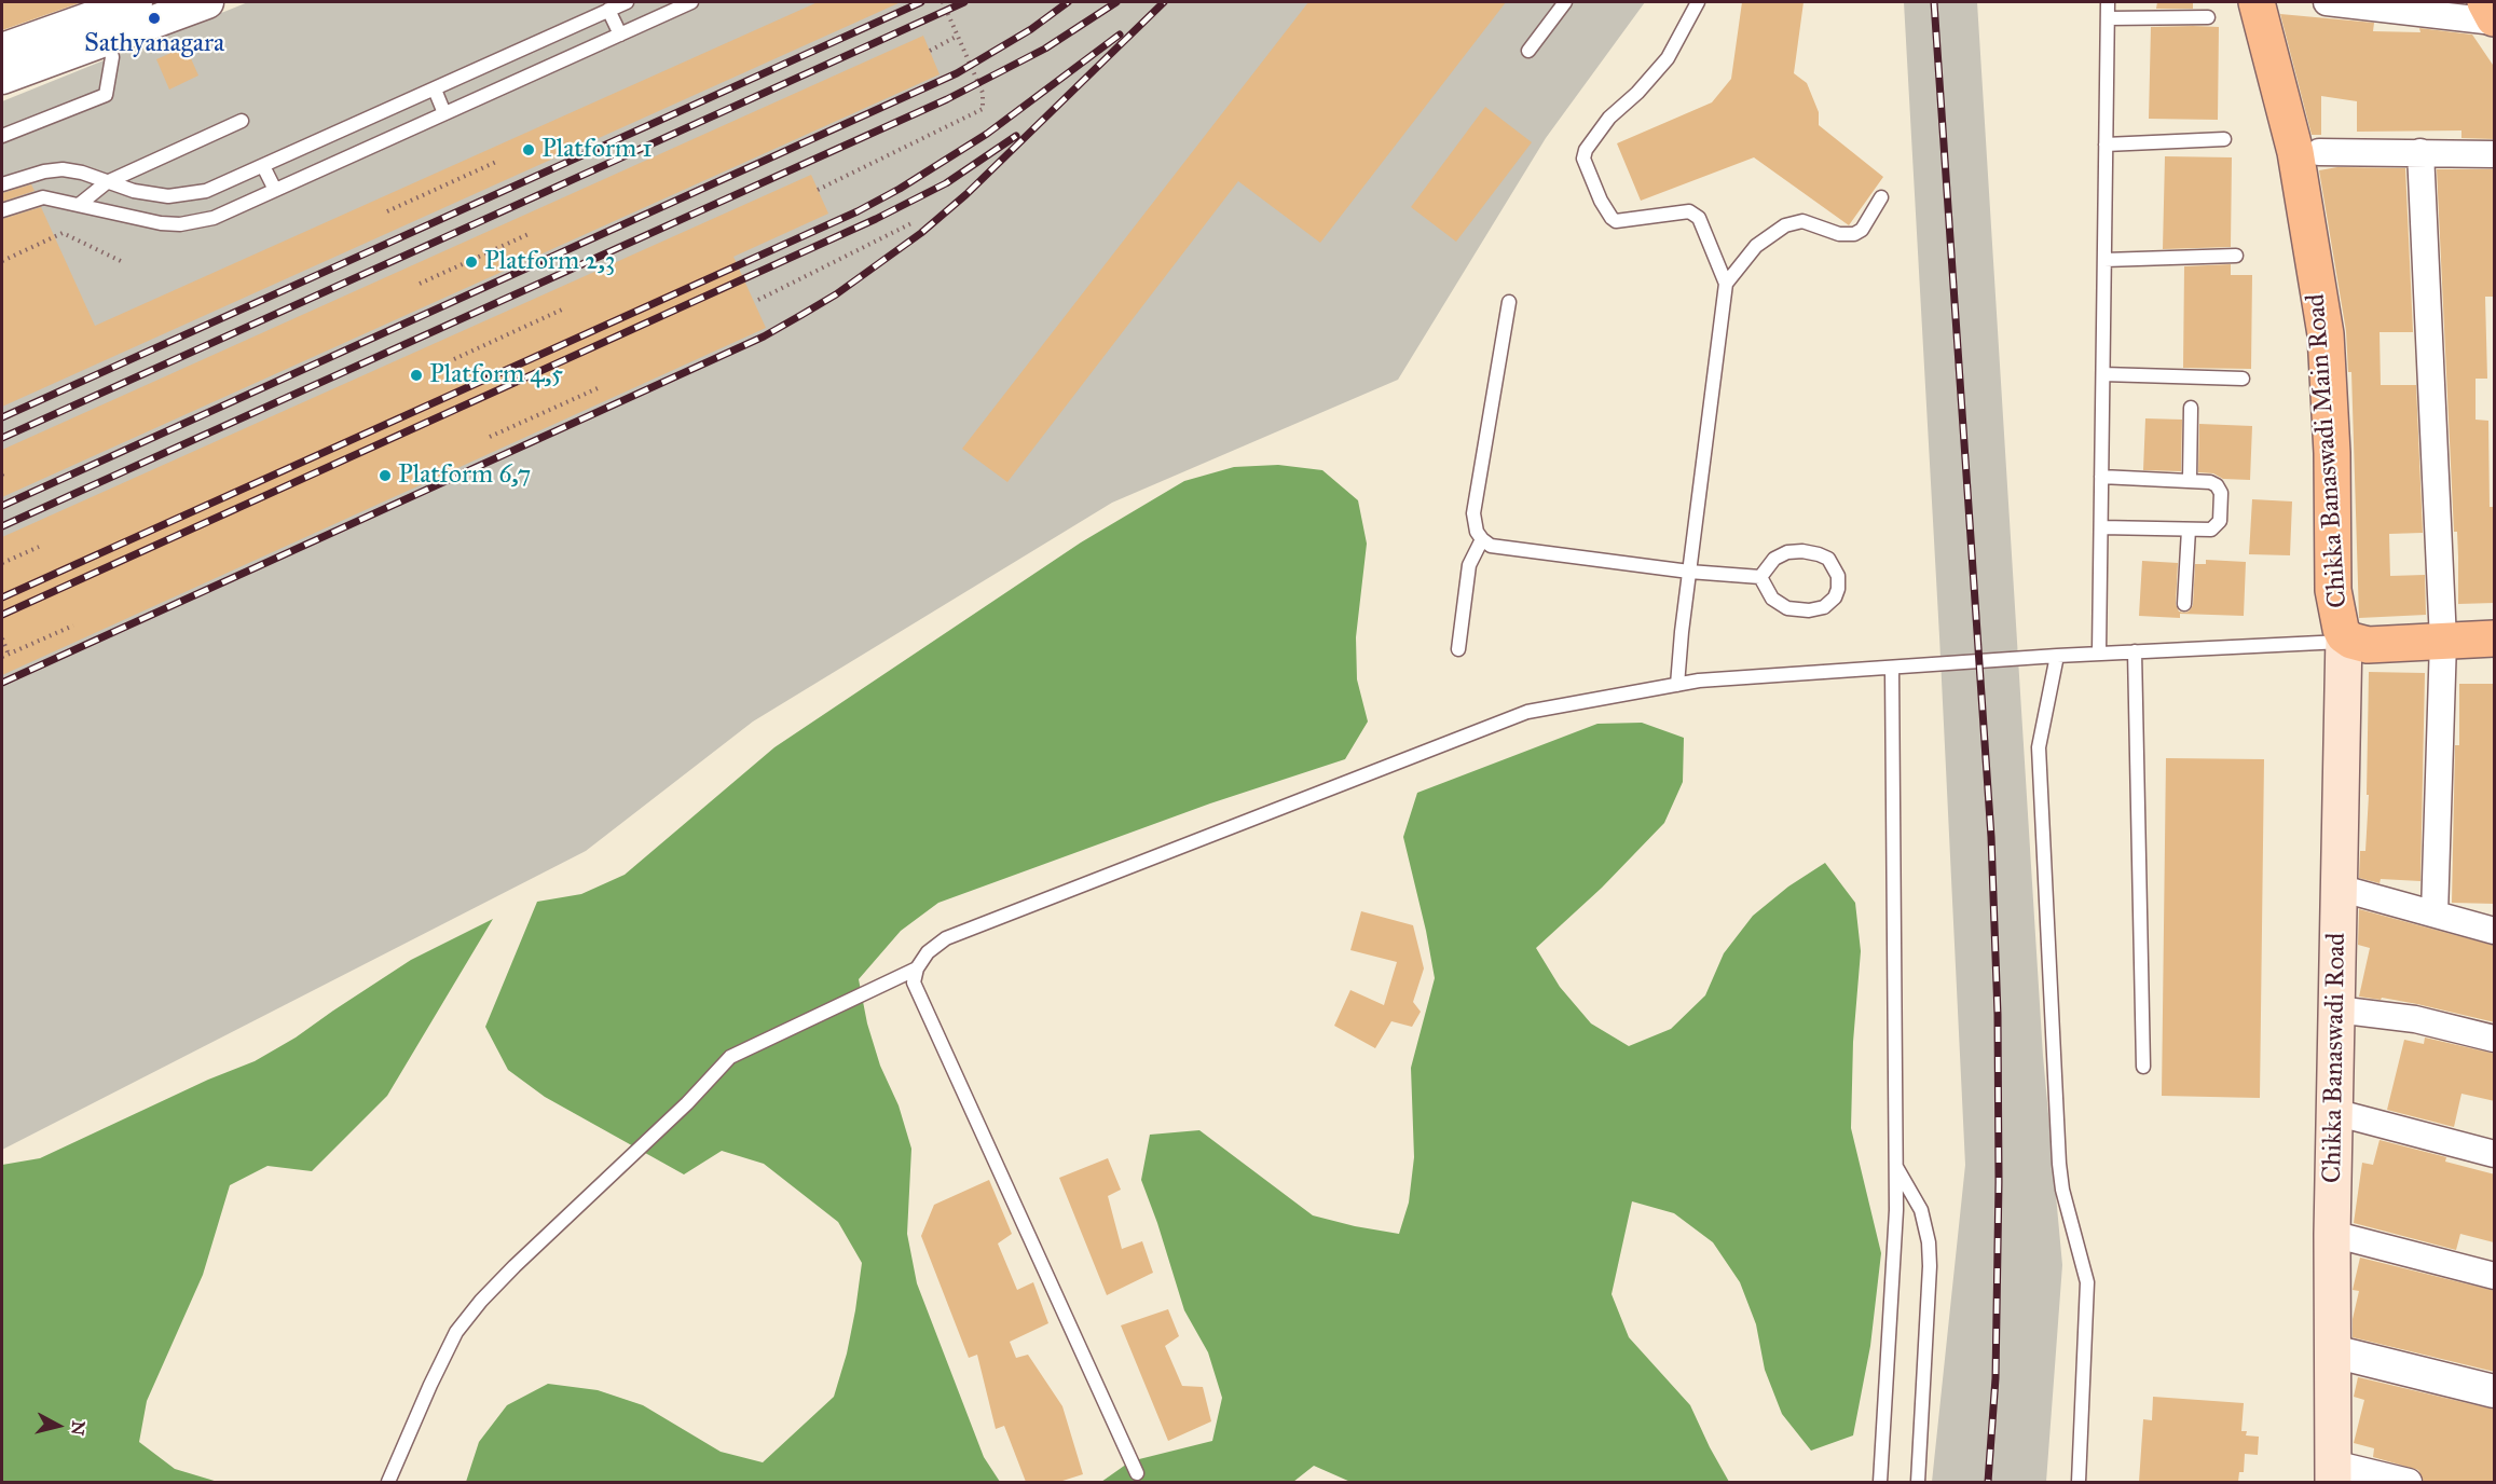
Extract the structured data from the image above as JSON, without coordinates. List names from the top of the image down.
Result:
{
  "streets": {
    "main road": ["Chikka Banaswadi Main Road", "Chikka Banaswadi Road"]
  },
  "crossings": [
    ["Chikka Banaswadi Main Road", "Chikka Banaswadi Road"]
  ],
  "places": [
    "Sathyanagara",
    "Platform 1",
    "Platform 2,3",
    "Platform 4,5",
    "Platform 6,7"
  ],
  "north": "right"
}
